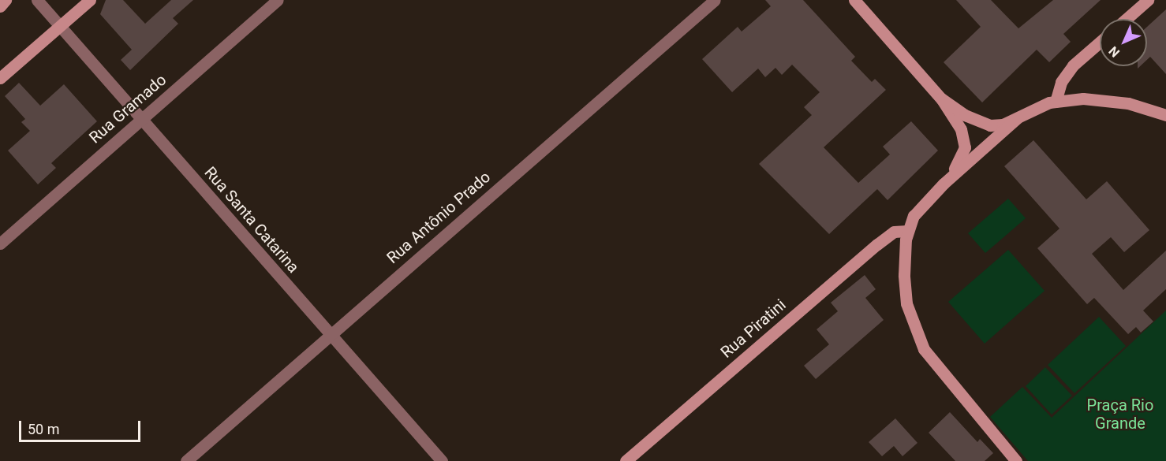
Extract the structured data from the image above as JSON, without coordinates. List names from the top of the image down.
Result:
{
  "streets": {
    "street": [
      "Rua Gramado",
      "Rua Antônio Prado",
      "Rua Santa Catarina",
      "Rua Piratini"
    ]
  },
  "crossings": [
    ["Rua Gramado", "Rua Santa Catarina"],
    ["Rua Antônio Prado", "Rua Santa Catarina"]
  ],
  "parks": ["Praça Rio Grande"],
  "scale_bar": "50 m",
  "north": "bottom left"
}
